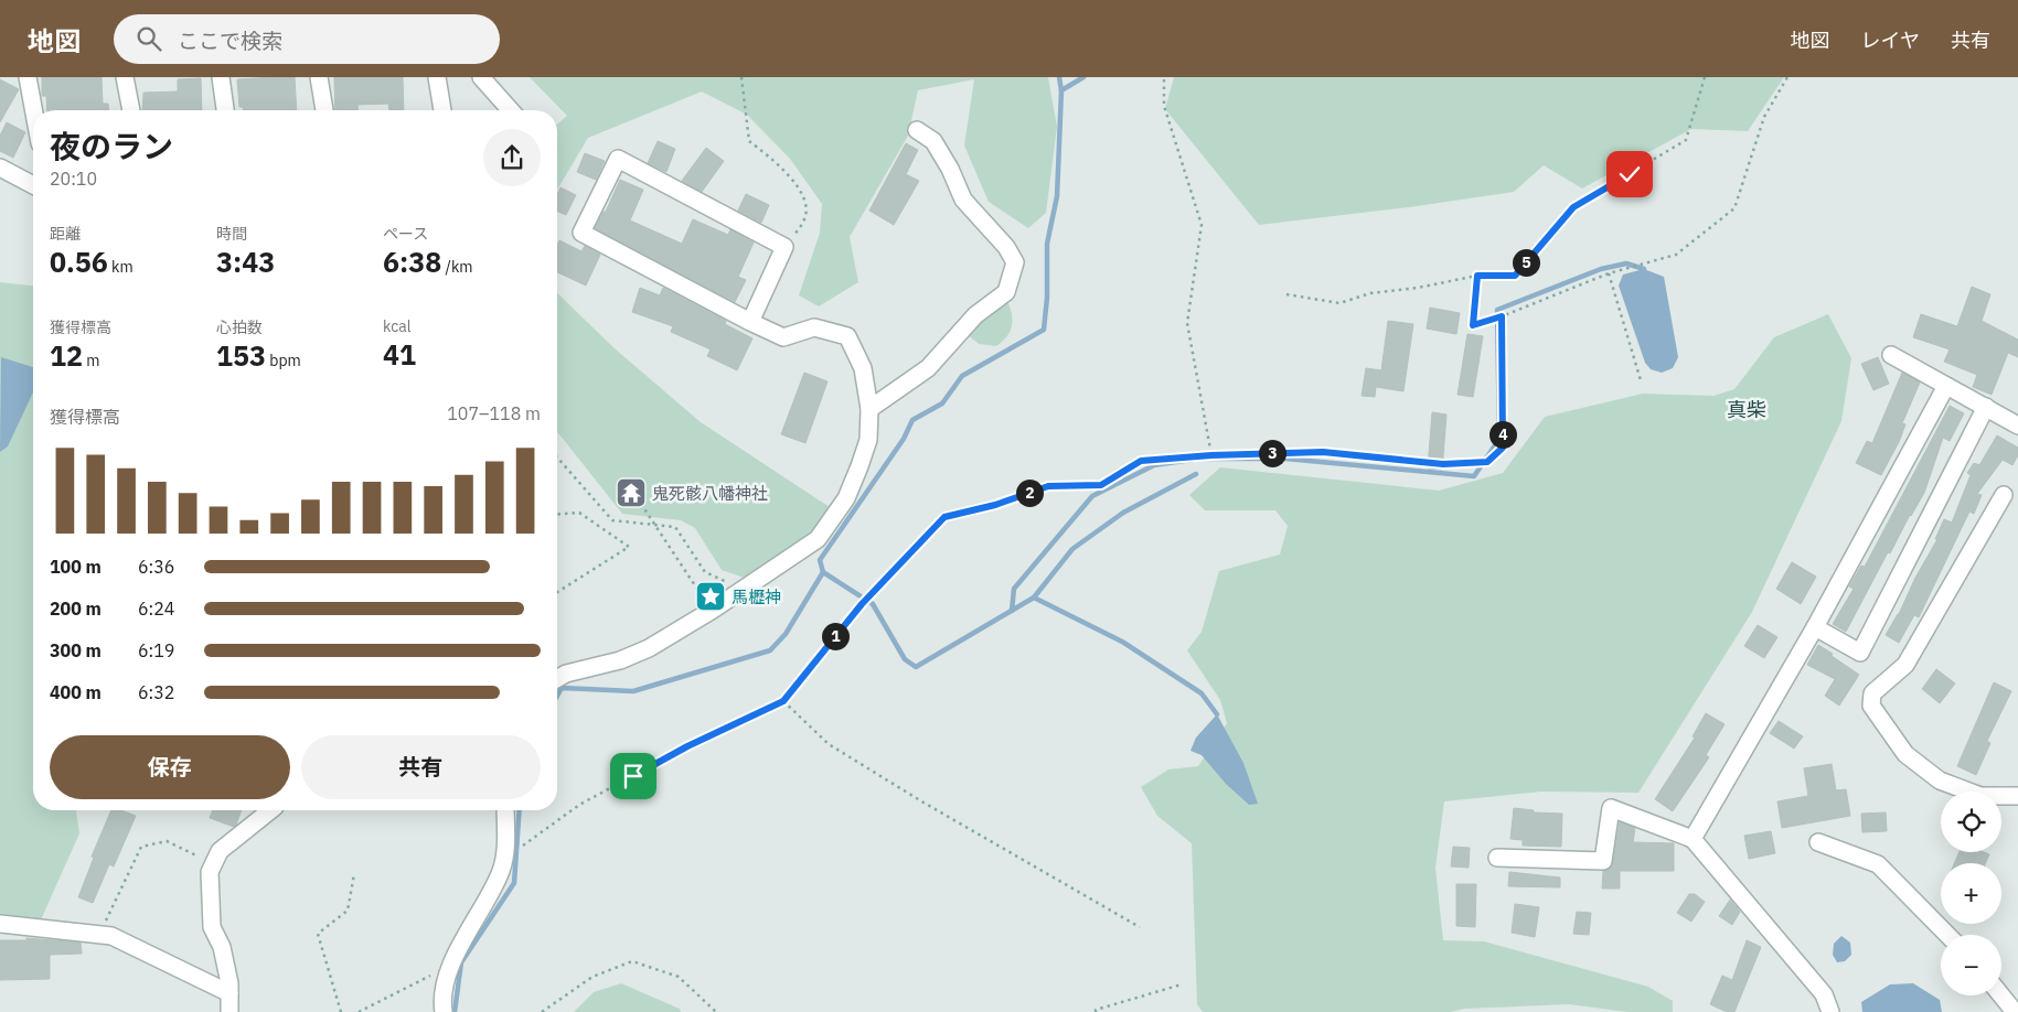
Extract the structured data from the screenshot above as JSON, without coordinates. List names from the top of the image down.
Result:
{
  "districts": ["真柴"],
  "places": {
    "temple": ["鬼死骸八幡神社"],
    "place": ["馬櫪神"]
  },
  "page": {
    "header": "地図",
    "search": "ここで検索",
    "nav": ["地図", "レイヤ", "共有"],
    "heading": ["夜のラン", "20:10"],
    "stats": [
      ["距離", "0.56 km"],
      ["時間", "3:43"],
      ["ペース", "6:38 /km"],
      ["獲得標高", "12 m"],
      ["心拍数", "153 bpm"],
      ["kcal", "41"]
    ],
    "pins": [
      "5",
      "4",
      "3",
      "2",
      "1"
    ],
    "chart": ["獲得標高", "107–118 m"],
    "list": [
      {
        "name": "100 m",
        "note": "6:36"
      },
      {
        "name": "200 m",
        "note": "6:24"
      },
      {
        "name": "300 m",
        "note": "6:19"
      },
      {
        "name": "400 m",
        "note": "6:32"
      }
    ],
    "buttons": ["保存", "共有"],
    "map_buttons": ["+", "−"]
  }
}
